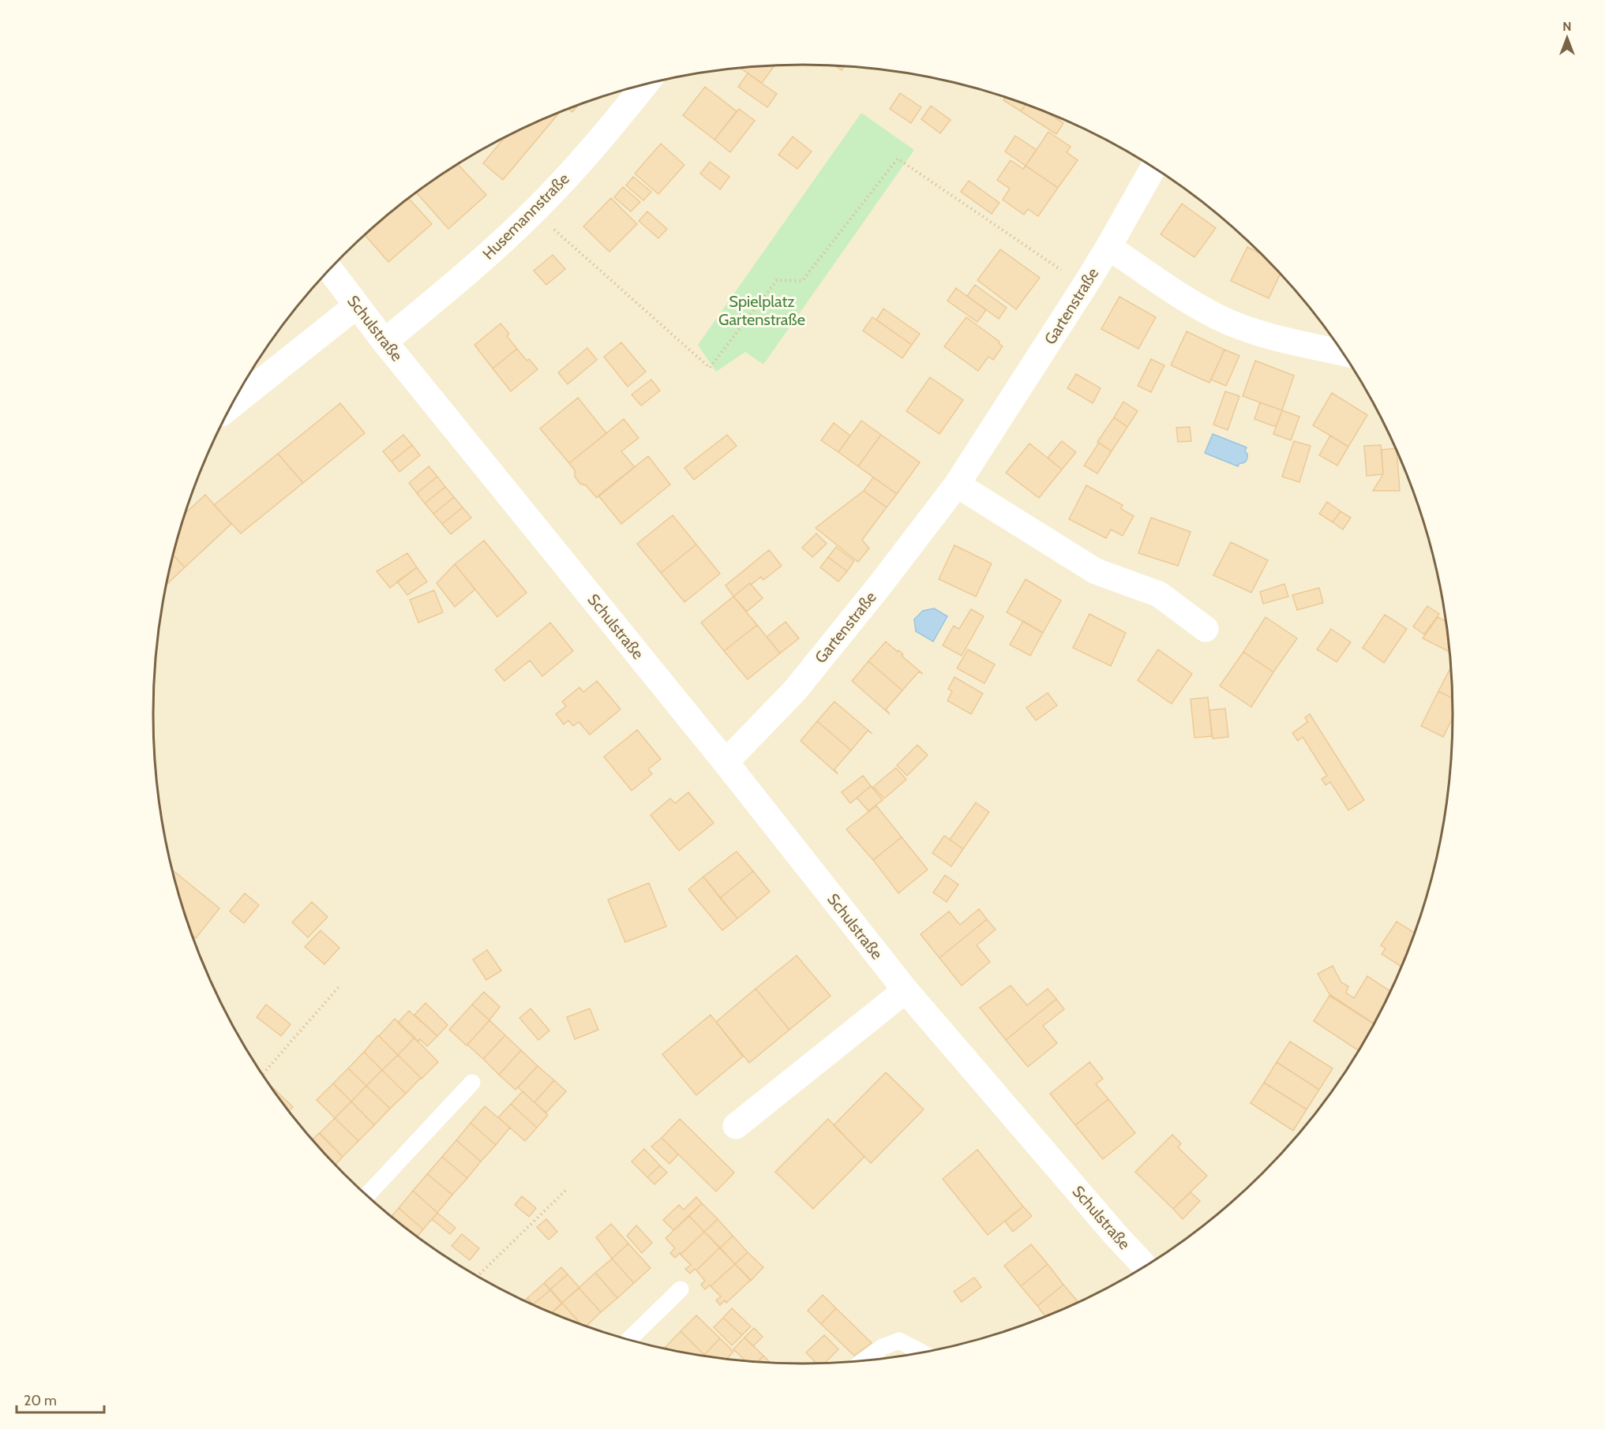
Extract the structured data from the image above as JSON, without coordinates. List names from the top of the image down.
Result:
{
  "streets": {
    "street": ["Husemannstraße", "Gartenstraße", "Schulstraße"]
  },
  "crossings": [
    ["Husemannstraße", "Schulstraße"],
    ["Gartenstraße", "Schulstraße"]
  ],
  "parks": ["Spielplatz Gartenstraße"],
  "scale_bar": "20 m",
  "north": "top"
}
